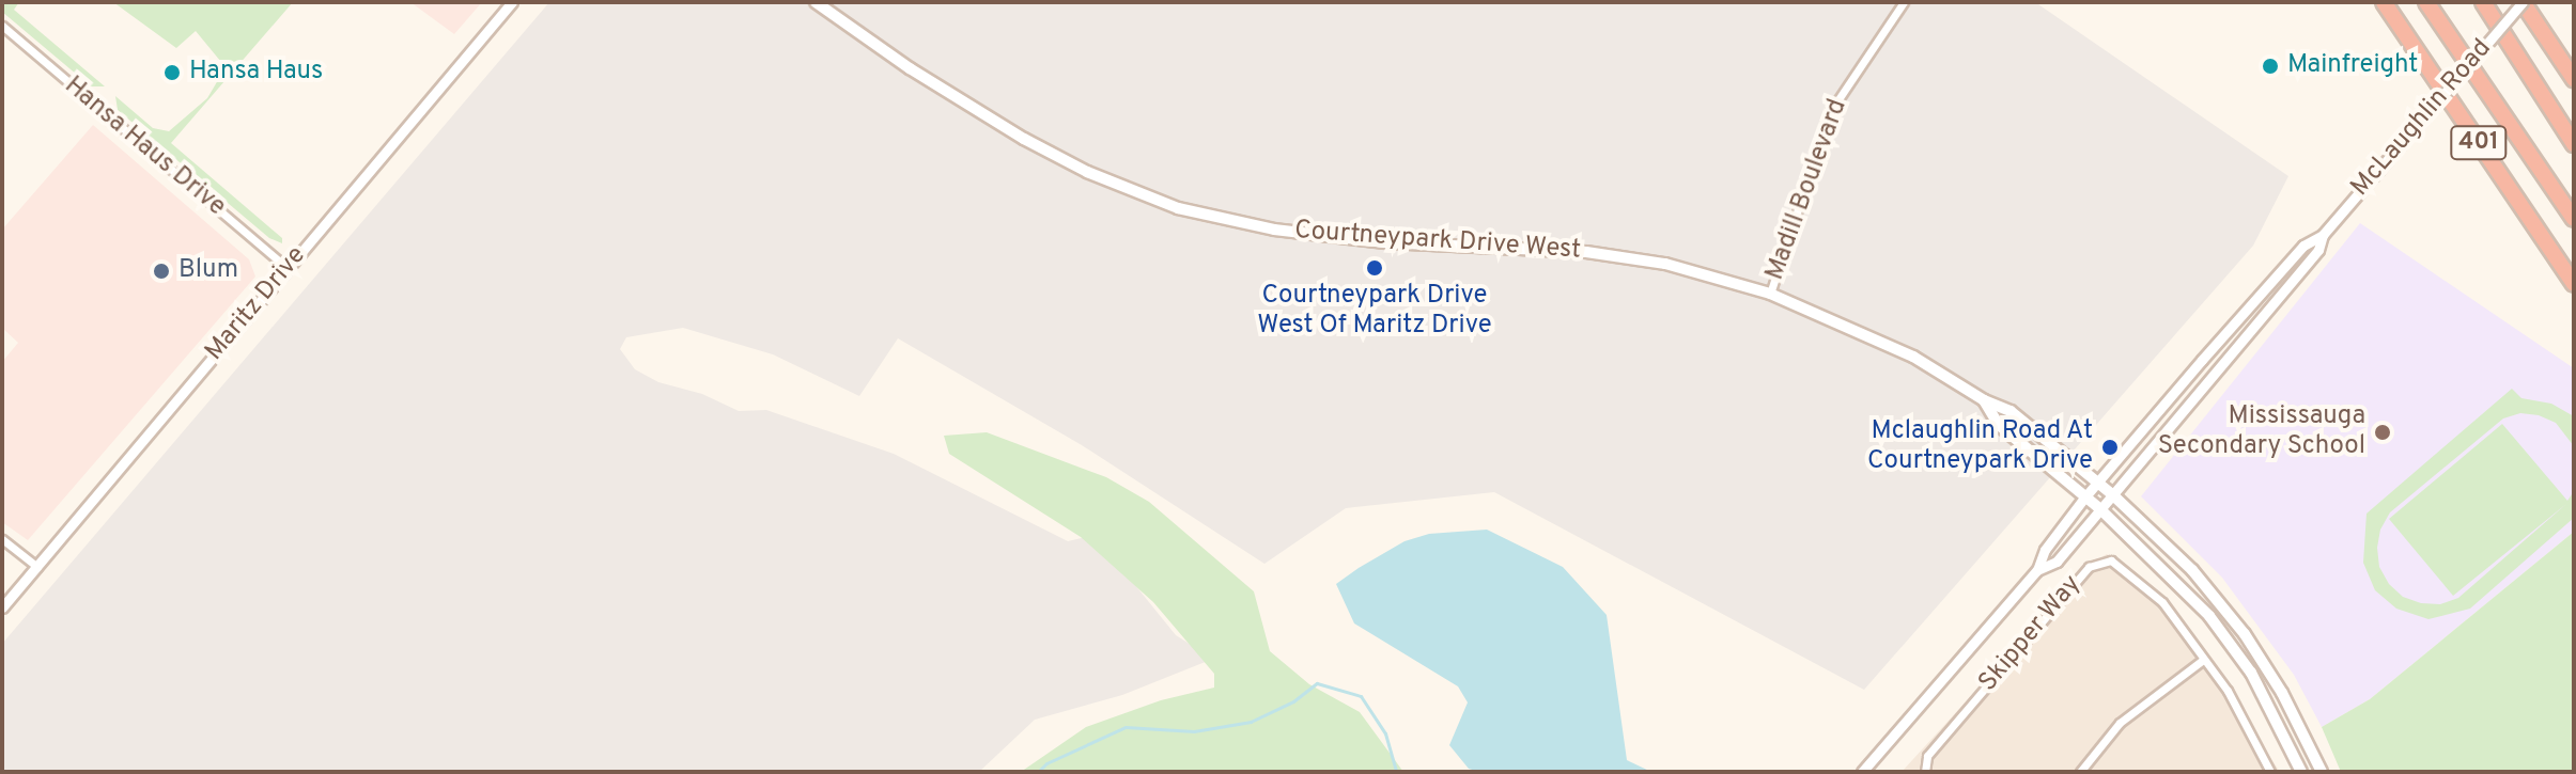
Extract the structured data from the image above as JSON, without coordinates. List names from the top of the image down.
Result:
{
  "streets": {
    "highway": ["401"],
    "main road": ["Courtneypark Drive West"],
    "street": [
      "McLaughlin Road",
      "Hansa Haus Drive",
      "Madill Boulevard",
      "Maritz Drive",
      "Skipper Way"
    ]
  },
  "crossings": [
    ["McLaughlin Road", "Courtneypark Drive West"],
    ["Hansa Haus Drive", "Maritz Drive"],
    ["Madill Boulevard", "Courtneypark Drive West"]
  ],
  "places": [
    "Mainfreight",
    "Hansa Haus",
    "Courtneypark Drive West Of Maritz Drive",
    "Blum",
    "Mississauga Secondary School",
    "Mclaughlin Road At Courtneypark Drive"
  ]
}
